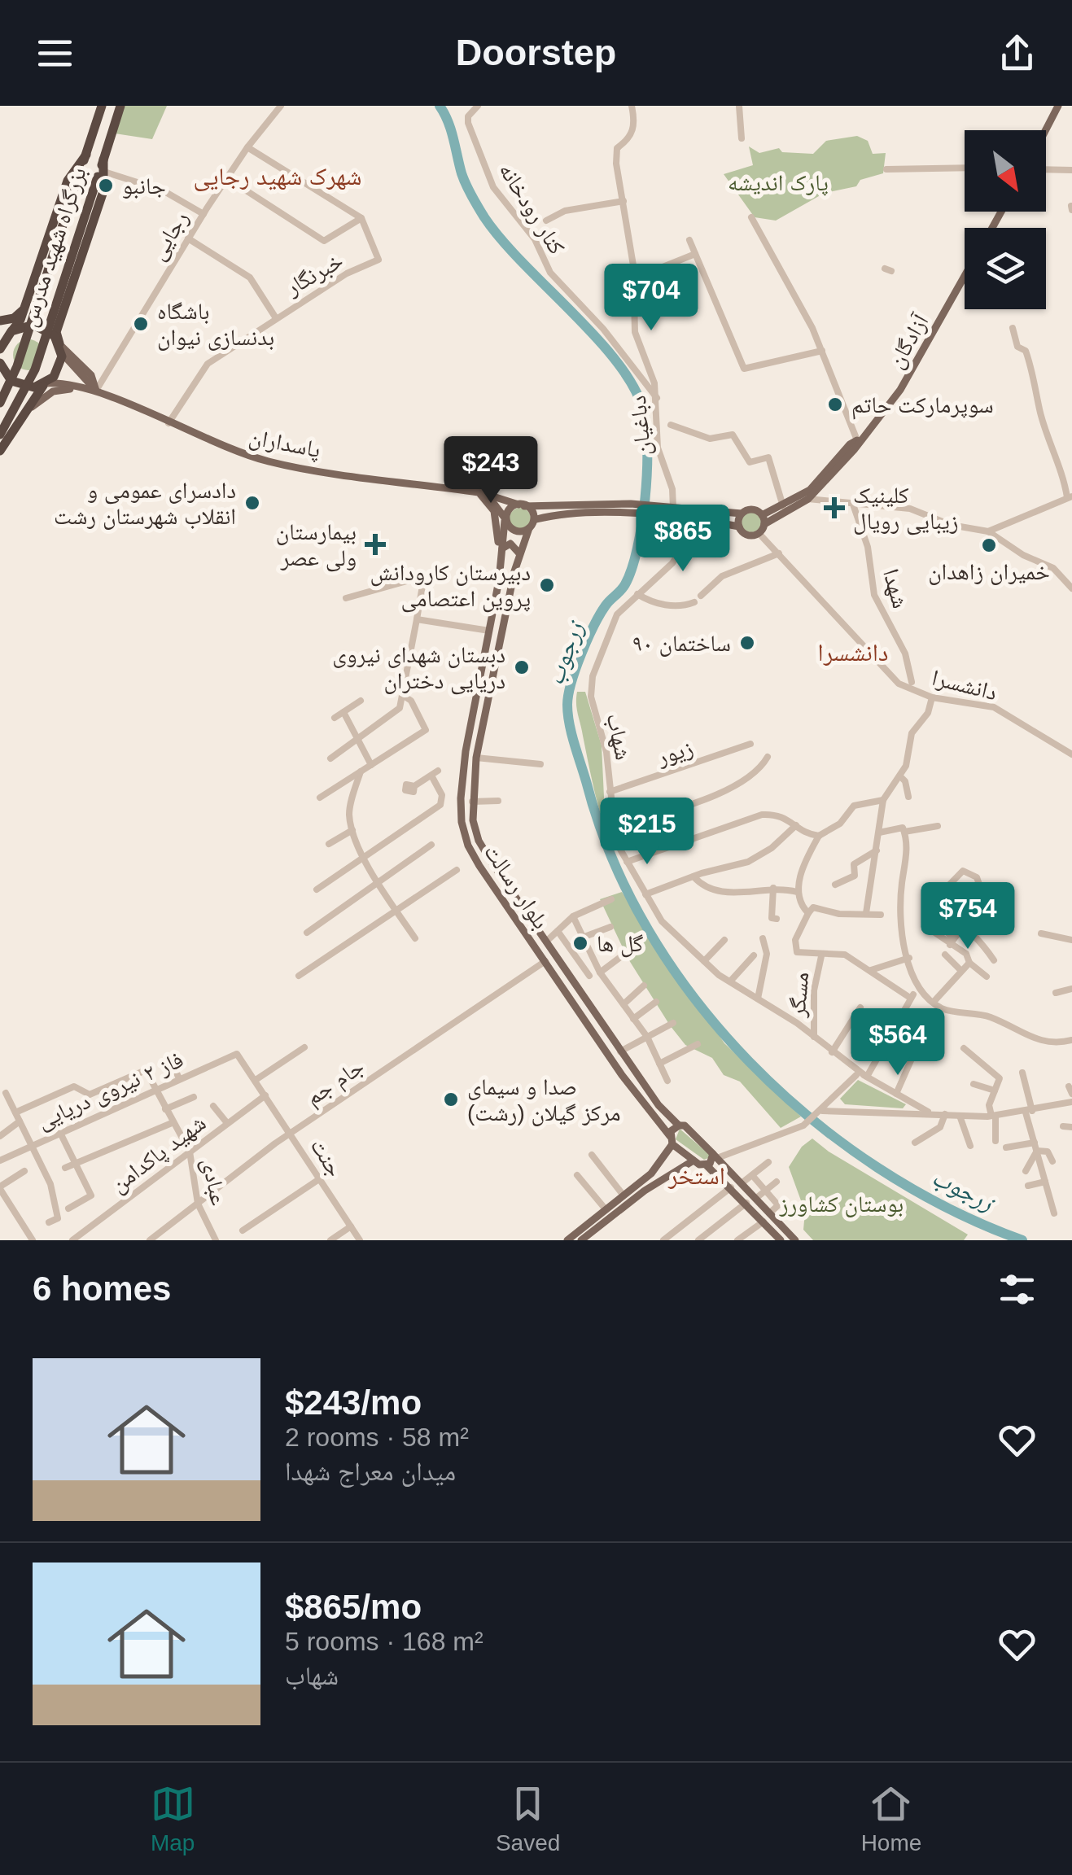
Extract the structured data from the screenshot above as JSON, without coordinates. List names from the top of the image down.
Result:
{
  "streets": {
    "highway": ["بزرگراه شهید مدرس"],
    "main road": ["آزادگان", "پاسداران", "بلوار رسالت"],
    "street": [
      "کنار رودخانه",
      "رجایی",
      "خبرنگار",
      "دباغیان",
      "شهدا",
      "دانشسرا",
      "شهاب",
      "زیور",
      "مسگر",
      "جام جم",
      "فاز ۲ نیروی دریایی",
      "شهید پاکدامن",
      "جنت",
      "عبادی"
    ]
  },
  "crossings": [
    ["کنار رودخانه", "دباغیان"],
    ["رجایی", "پاسداران"],
    ["خبرنگار", "پاسداران"],
    ["آزادگان", "دانشسرا"],
    ["پاسداران", "بلوار رسالت"],
    ["شهاب", "زیور"],
    ["شهاب", "مسگر"],
    ["بلوار رسالت", "جام جم"],
    ["جام جم", "جنت"],
    ["جام جم", "عبادی"],
    ["فاز ۲ نیروی دریایی", "جنت"],
    ["فاز ۲ نیروی دریایی", "عبادی"],
    ["شهید پاکدامن", "جنت"],
    ["شهید پاکدامن", "عبادی"]
  ],
  "districts": ["شهرک شهید رجایی", "دانشسرا", "استخر"],
  "water": ["زرجوب"],
  "parks": ["پارک اندیشه", "بوستان کشاورز"],
  "places": {
    "other": [
      "جانبو",
      "باشگاه بدنسازی نیوان",
      "سوپرمارکت حاتم",
      "دادسرای عمومی و انقلاب شهرستان رشت",
      "خمیران زاهدان",
      "دبیرستان کارودانش پروین اعتصامی",
      "ساختمان ۹۰",
      "دبستان شهدای نیروی دریایی دختران",
      "گل ها",
      "صدا و سیمای مرکز گیلان (رشت)"
    ],
    "health": ["کلینیک زیبایی رویال", "بیمارستان ولی عصر"]
  },
  "north": "bottom right",
  "page": {
    "header": "Doorstep",
    "price": [
      "$704",
      "$243",
      "$865",
      "$215",
      "$754",
      "$564"
    ],
    "heading": "6 homes",
    "list": [
      {
        "name": "$243/mo",
        "note": "2 rooms · 58 m² · میدان معراج شهدا"
      },
      {
        "name": "$865/mo",
        "note": "5 rooms · 168 m² · شهاب"
      }
    ],
    "tabs": ["Map", "Saved", "Home"]
  }
}
